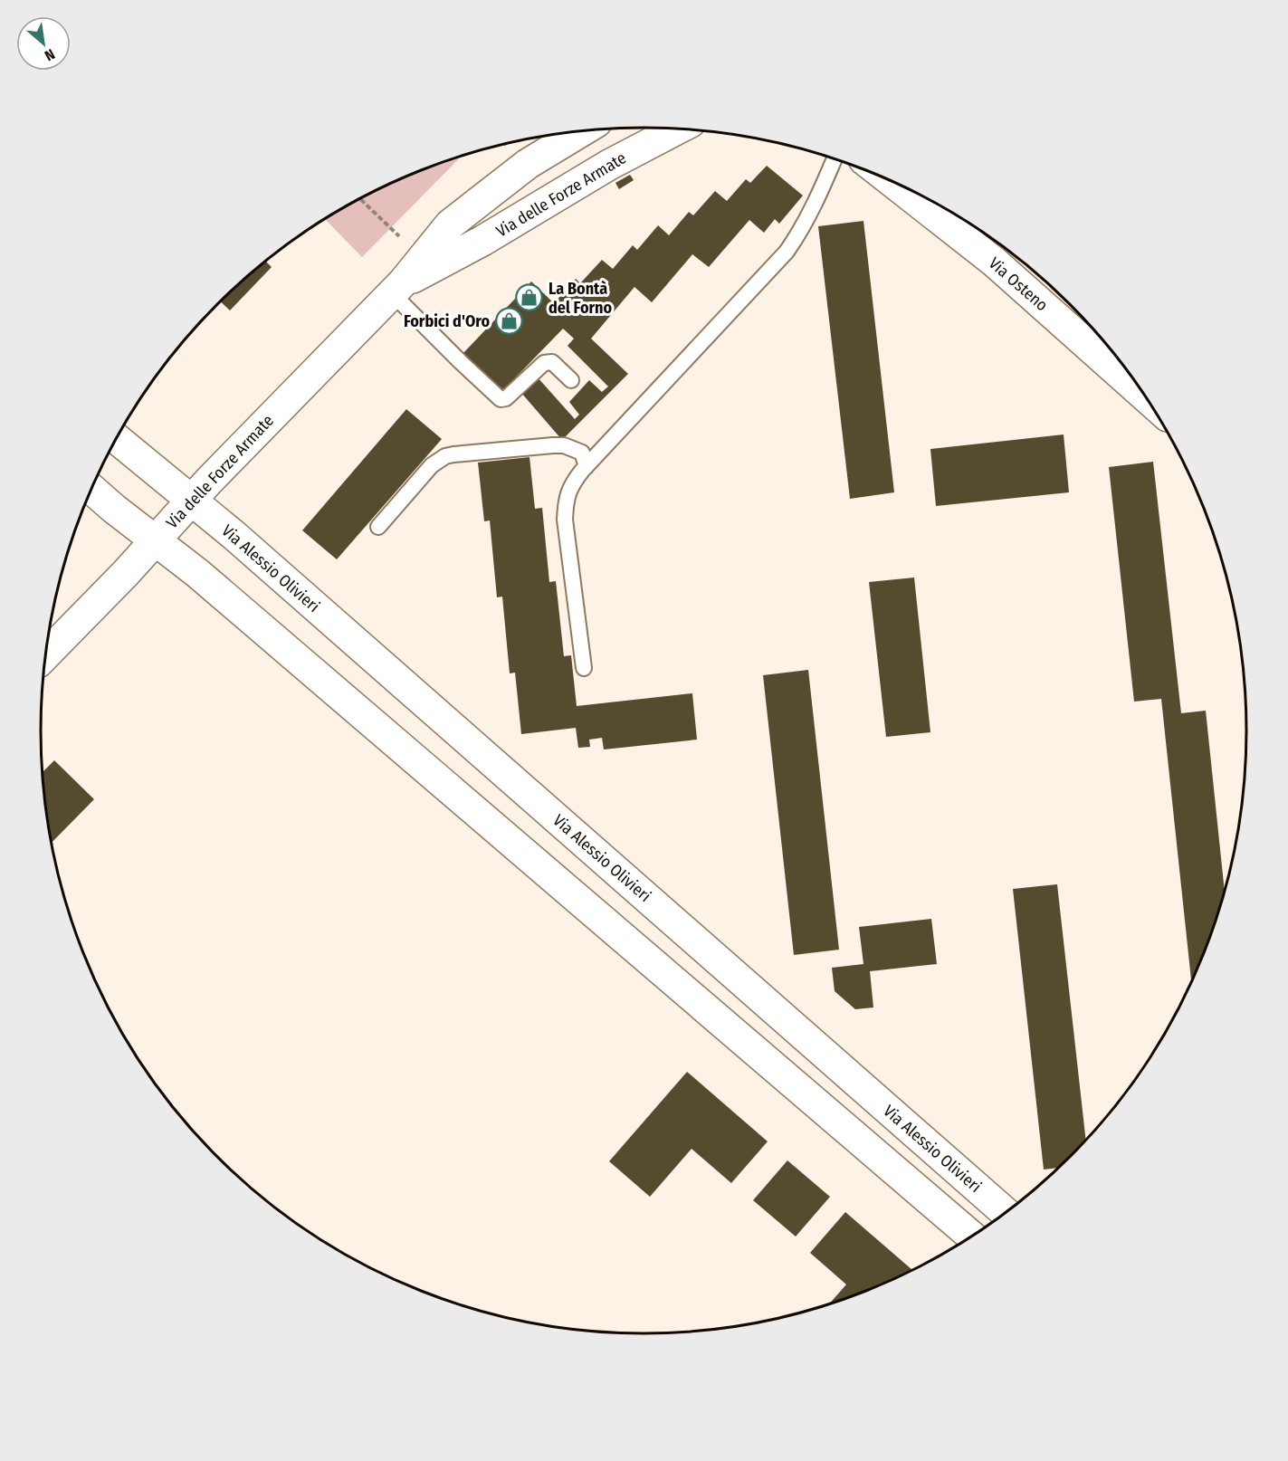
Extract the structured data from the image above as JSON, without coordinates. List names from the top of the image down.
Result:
{
  "streets": {
    "main road": ["Via delle Forze Armate", "Via Osteno", "Via Alessio Olivieri"]
  },
  "crossings": [
    ["Via delle Forze Armate", "Via Alessio Olivieri"]
  ],
  "places": {
    "shop": ["La Bontà del Forno", "Forbici d'Oro"]
  },
  "north": "bottom right"
}
